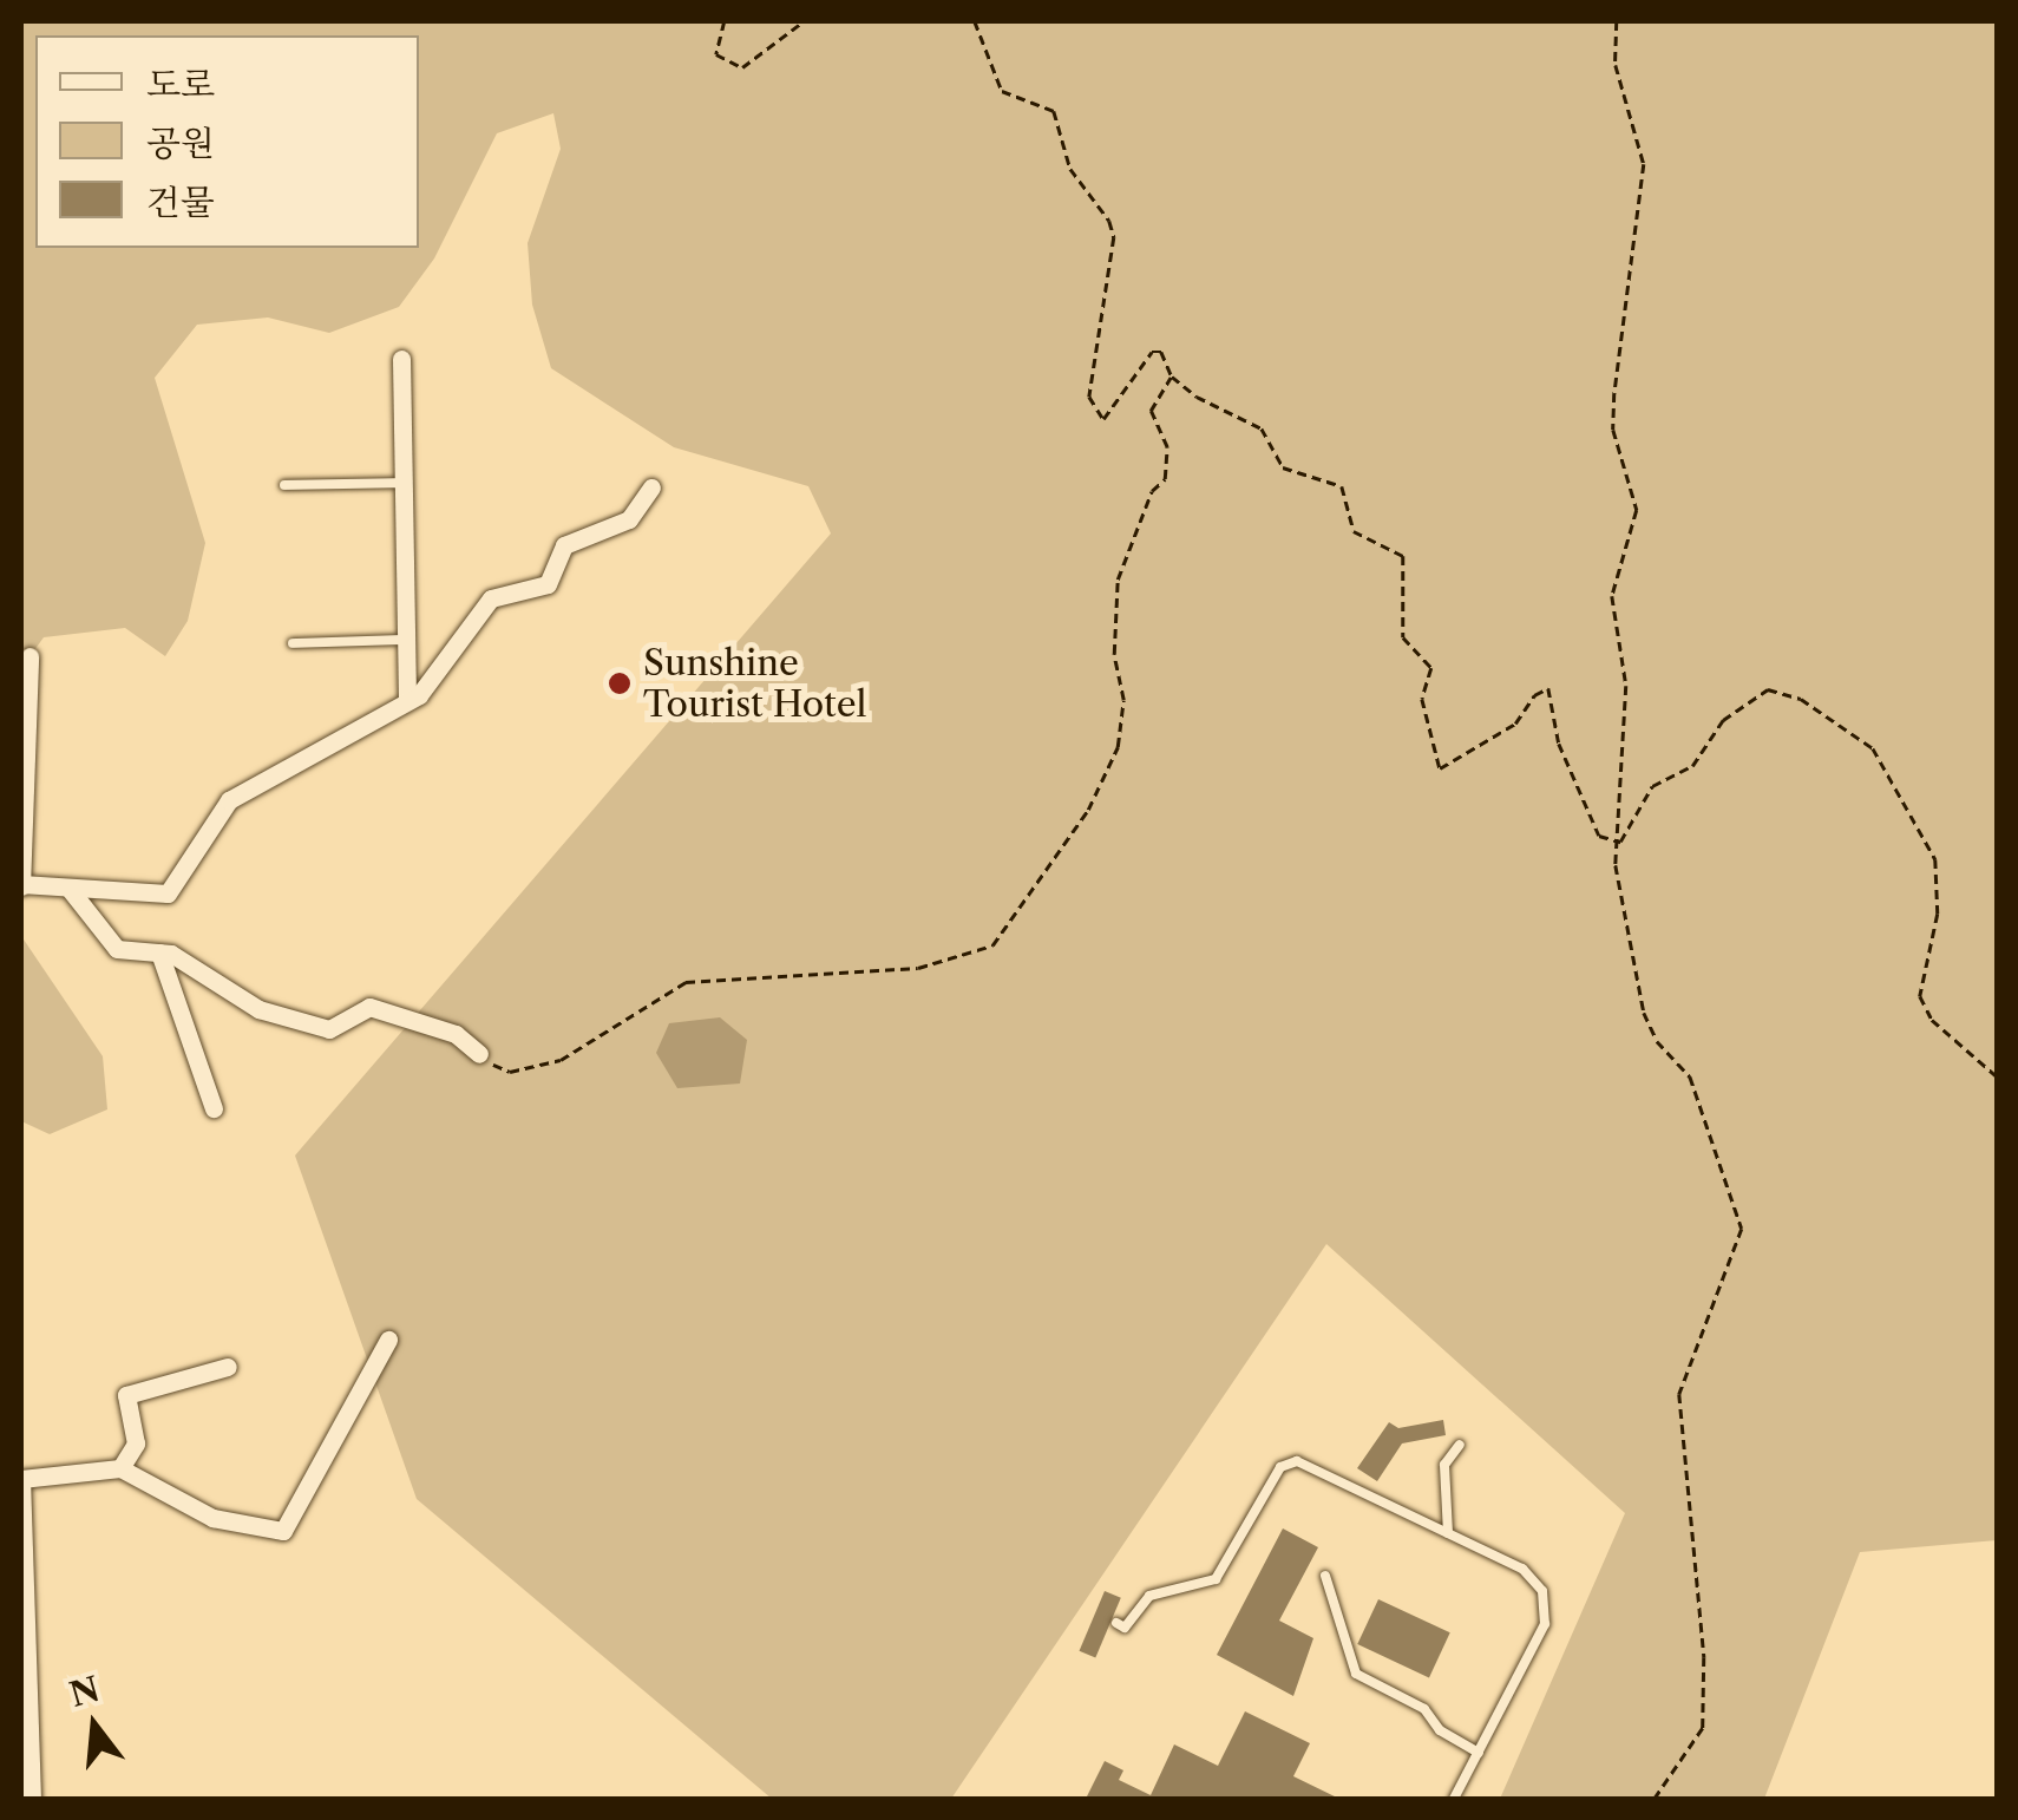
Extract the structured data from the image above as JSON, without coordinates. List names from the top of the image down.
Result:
{
  "places": ["Sunshine Tourist Hotel"],
  "legend": ["도로", "공원", "건물"],
  "north": "top"
}
